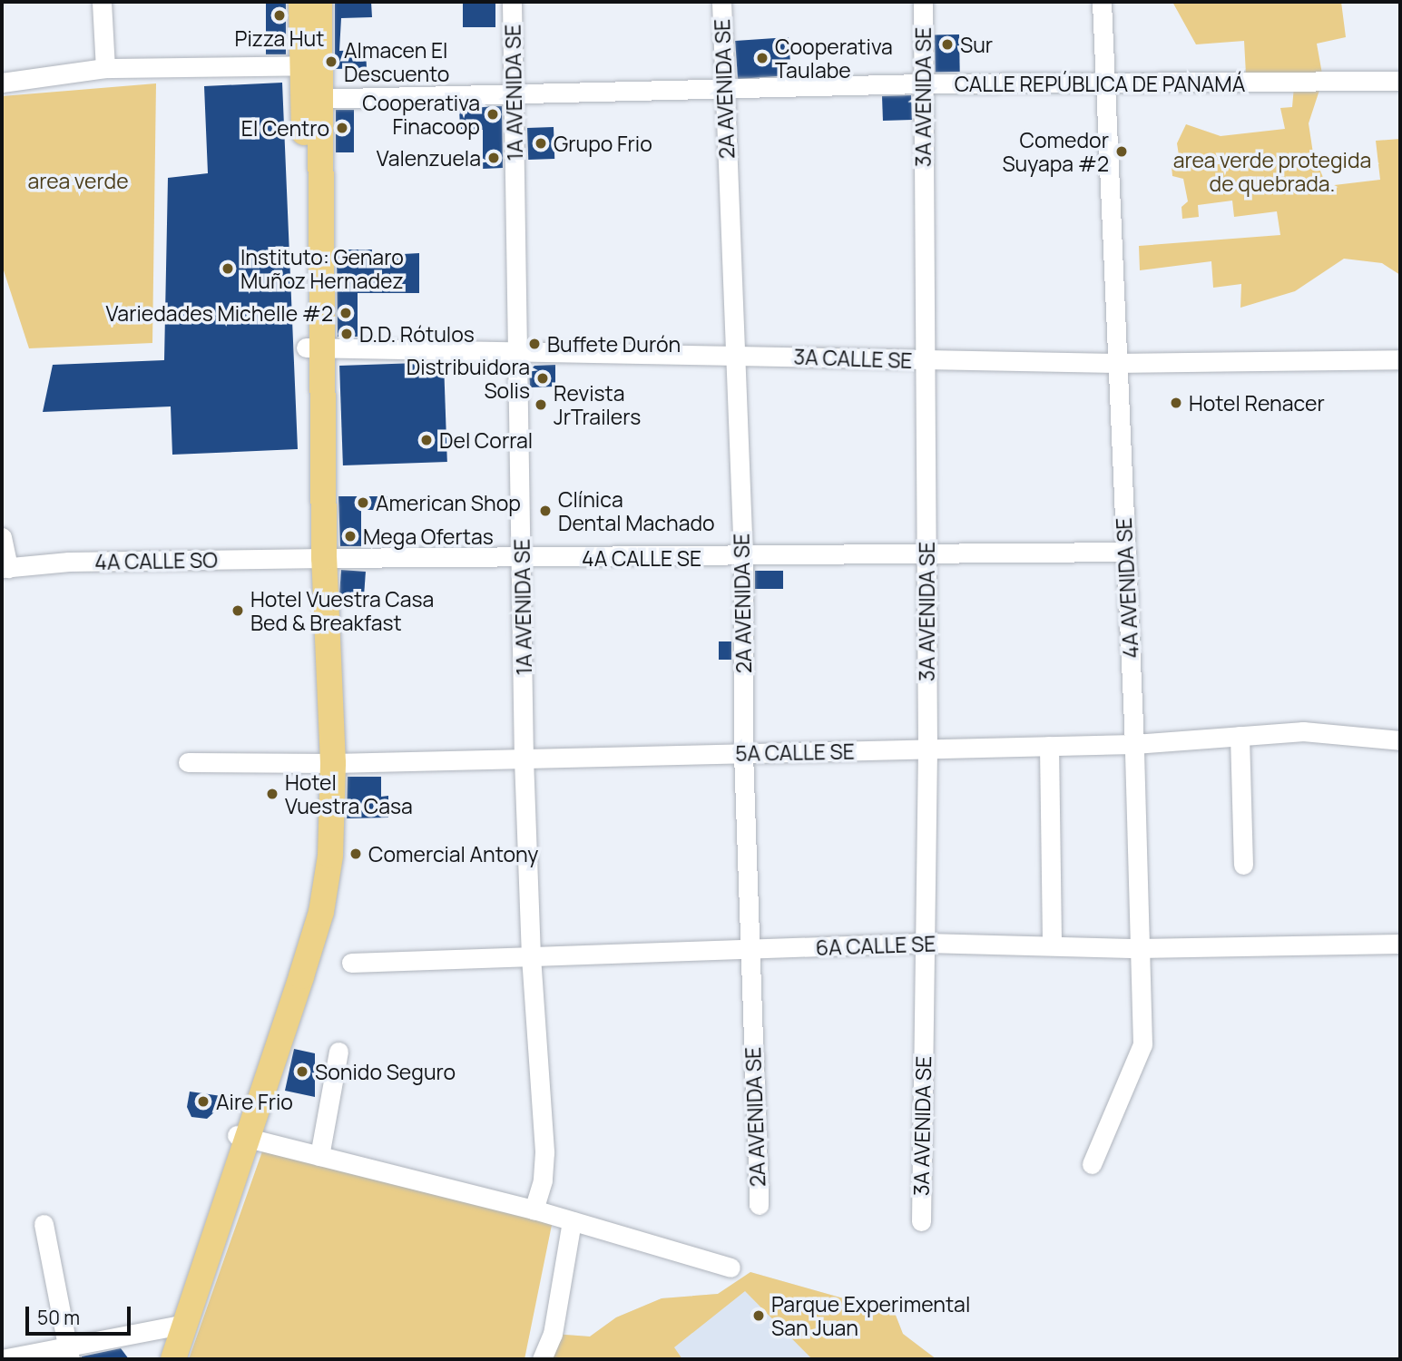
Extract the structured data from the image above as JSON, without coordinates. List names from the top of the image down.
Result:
{
  "streets": {
    "street": [
      "CALLE REPÚBLICA DE PANAMÁ",
      "2A AVENIDA SE",
      "1A AVENIDA SE",
      "3A AVENIDA SE",
      "3A CALLE SE",
      "4A CALLE SE",
      "4A CALLE SO",
      "4A AVENIDA SE",
      "5A CALLE SE",
      "6A CALLE SE"
    ]
  },
  "crossings": [
    ["CALLE REPÚBLICA DE PANAMÁ", "2A AVENIDA SE"],
    ["CALLE REPÚBLICA DE PANAMÁ", "1A AVENIDA SE"],
    ["CALLE REPÚBLICA DE PANAMÁ", "3A AVENIDA SE"],
    ["CALLE REPÚBLICA DE PANAMÁ", "4A AVENIDA SE"],
    ["2A AVENIDA SE", "3A CALLE SE"],
    ["2A AVENIDA SE", "4A CALLE SE"],
    ["2A AVENIDA SE", "5A CALLE SE"],
    ["2A AVENIDA SE", "6A CALLE SE"],
    ["1A AVENIDA SE", "3A CALLE SE"],
    ["1A AVENIDA SE", "4A CALLE SE"],
    ["1A AVENIDA SE", "5A CALLE SE"],
    ["1A AVENIDA SE", "6A CALLE SE"],
    ["3A AVENIDA SE", "3A CALLE SE"],
    ["3A AVENIDA SE", "4A CALLE SE"],
    ["3A AVENIDA SE", "5A CALLE SE"],
    ["3A AVENIDA SE", "6A CALLE SE"],
    ["3A CALLE SE", "4A AVENIDA SE"],
    ["4A CALLE SE", "4A CALLE SO"],
    ["4A CALLE SE", "4A AVENIDA SE"],
    ["4A AVENIDA SE", "5A CALLE SE"],
    ["4A AVENIDA SE", "6A CALLE SE"]
  ],
  "parks": ["area verde protegida de quebrada.", "area verde"],
  "places": [
    "Pizza Hut",
    "Sur",
    "Cooperativa Taulabe",
    "Almacen El Descuento",
    "Cooperativa Finacoop",
    "El Centro",
    "Grupo Frio",
    "Comedor Suyapa #2",
    "Valenzuela",
    "Instituto: Genaro Muñoz Hernadez",
    "Variedades Michelle #2",
    "D.D. Rótulos",
    "Buffete Durón",
    "Distribuidora Solis",
    "Hotel Renacer",
    "Revista JrTrailers",
    "Del Corral",
    "American Shop",
    "Clínica Dental Machado",
    "Mega Ofertas",
    "Hotel Vuestra Casa Bed & Breakfast",
    "Hotel Vuestra Casa",
    "Comercial Antony",
    "Sonido Seguro",
    "Aire Frio",
    "Parque Experimental San Juan"
  ],
  "scale_bar": "50 m"
}
